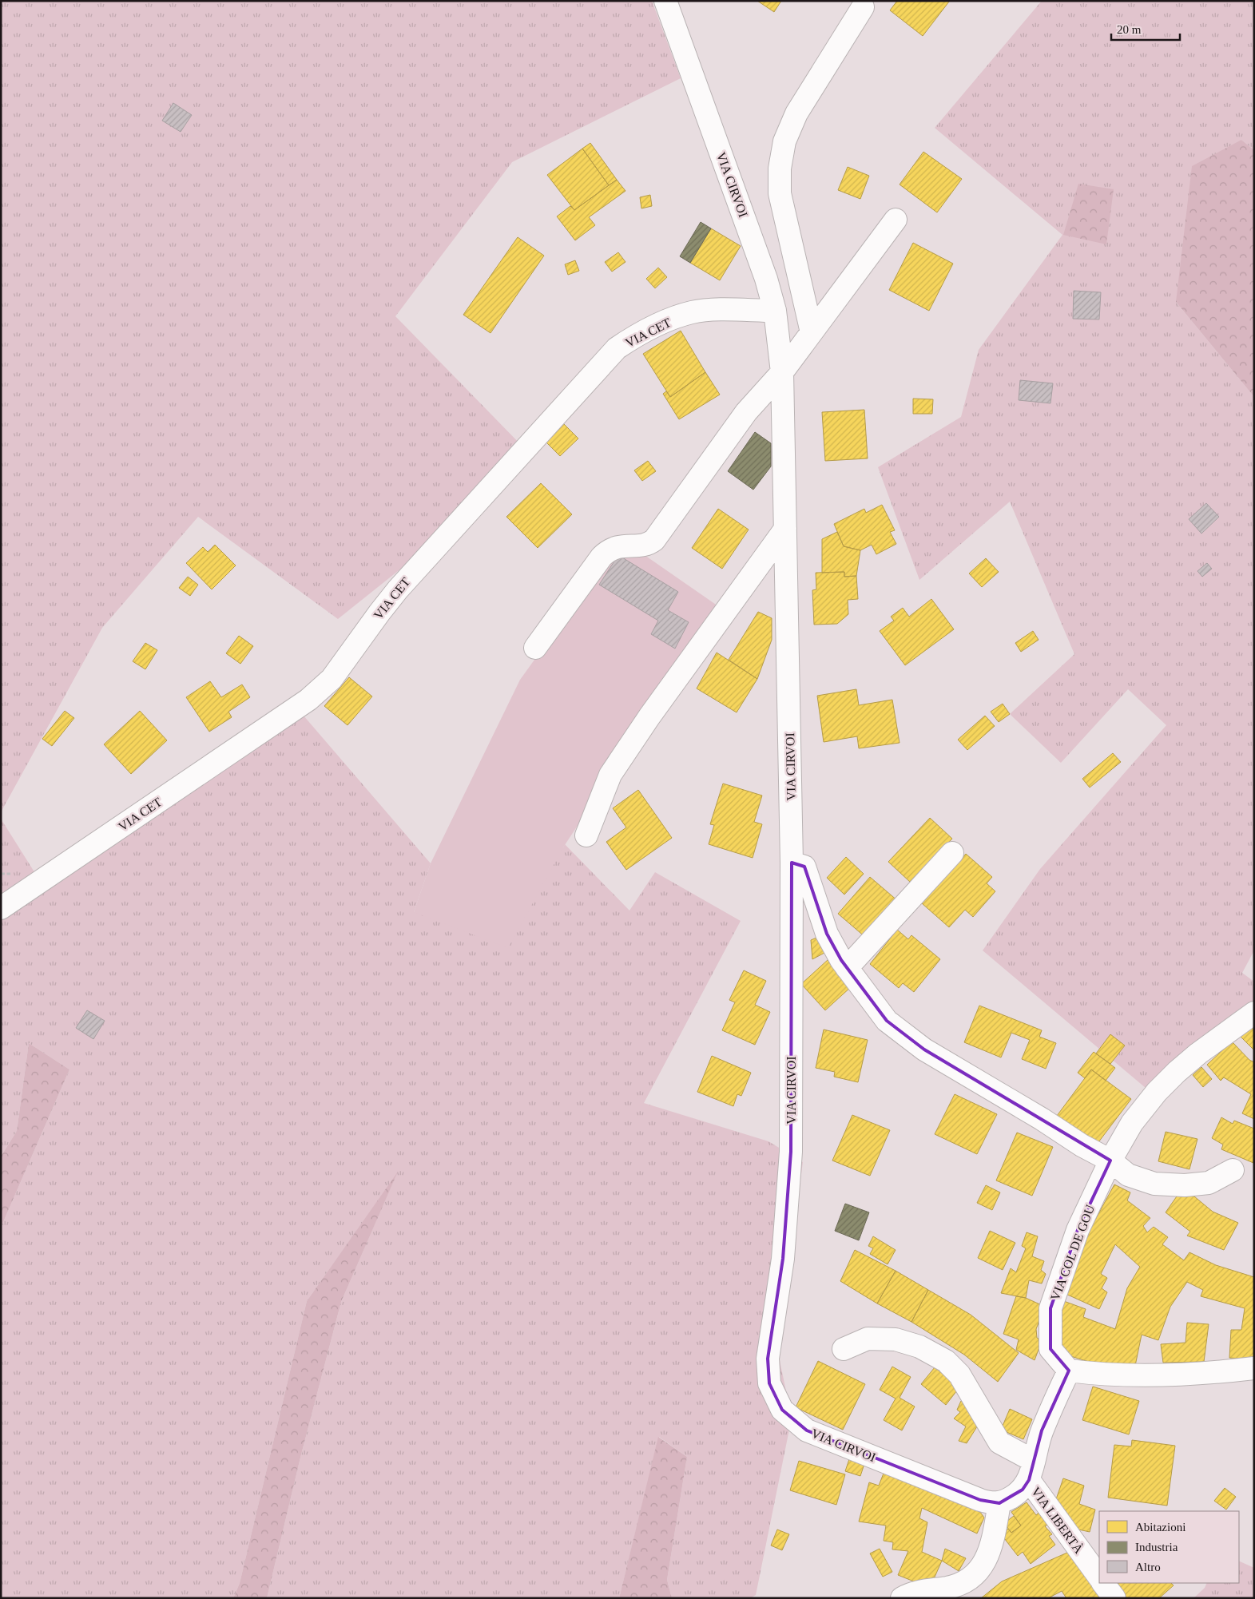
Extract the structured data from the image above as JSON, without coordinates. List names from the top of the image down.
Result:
{
  "streets": {
    "street": [
      "VIA CIRVOI",
      "VIA CET",
      "VIA COL DE GOU",
      "VIA LIBERTÀ"
    ]
  },
  "crossings": [
    ["VIA CIRVOI", "VIA CET"]
  ],
  "legend": ["Abitazioni", "Industria", "Altro"],
  "scale_bar": "20 m"
}
